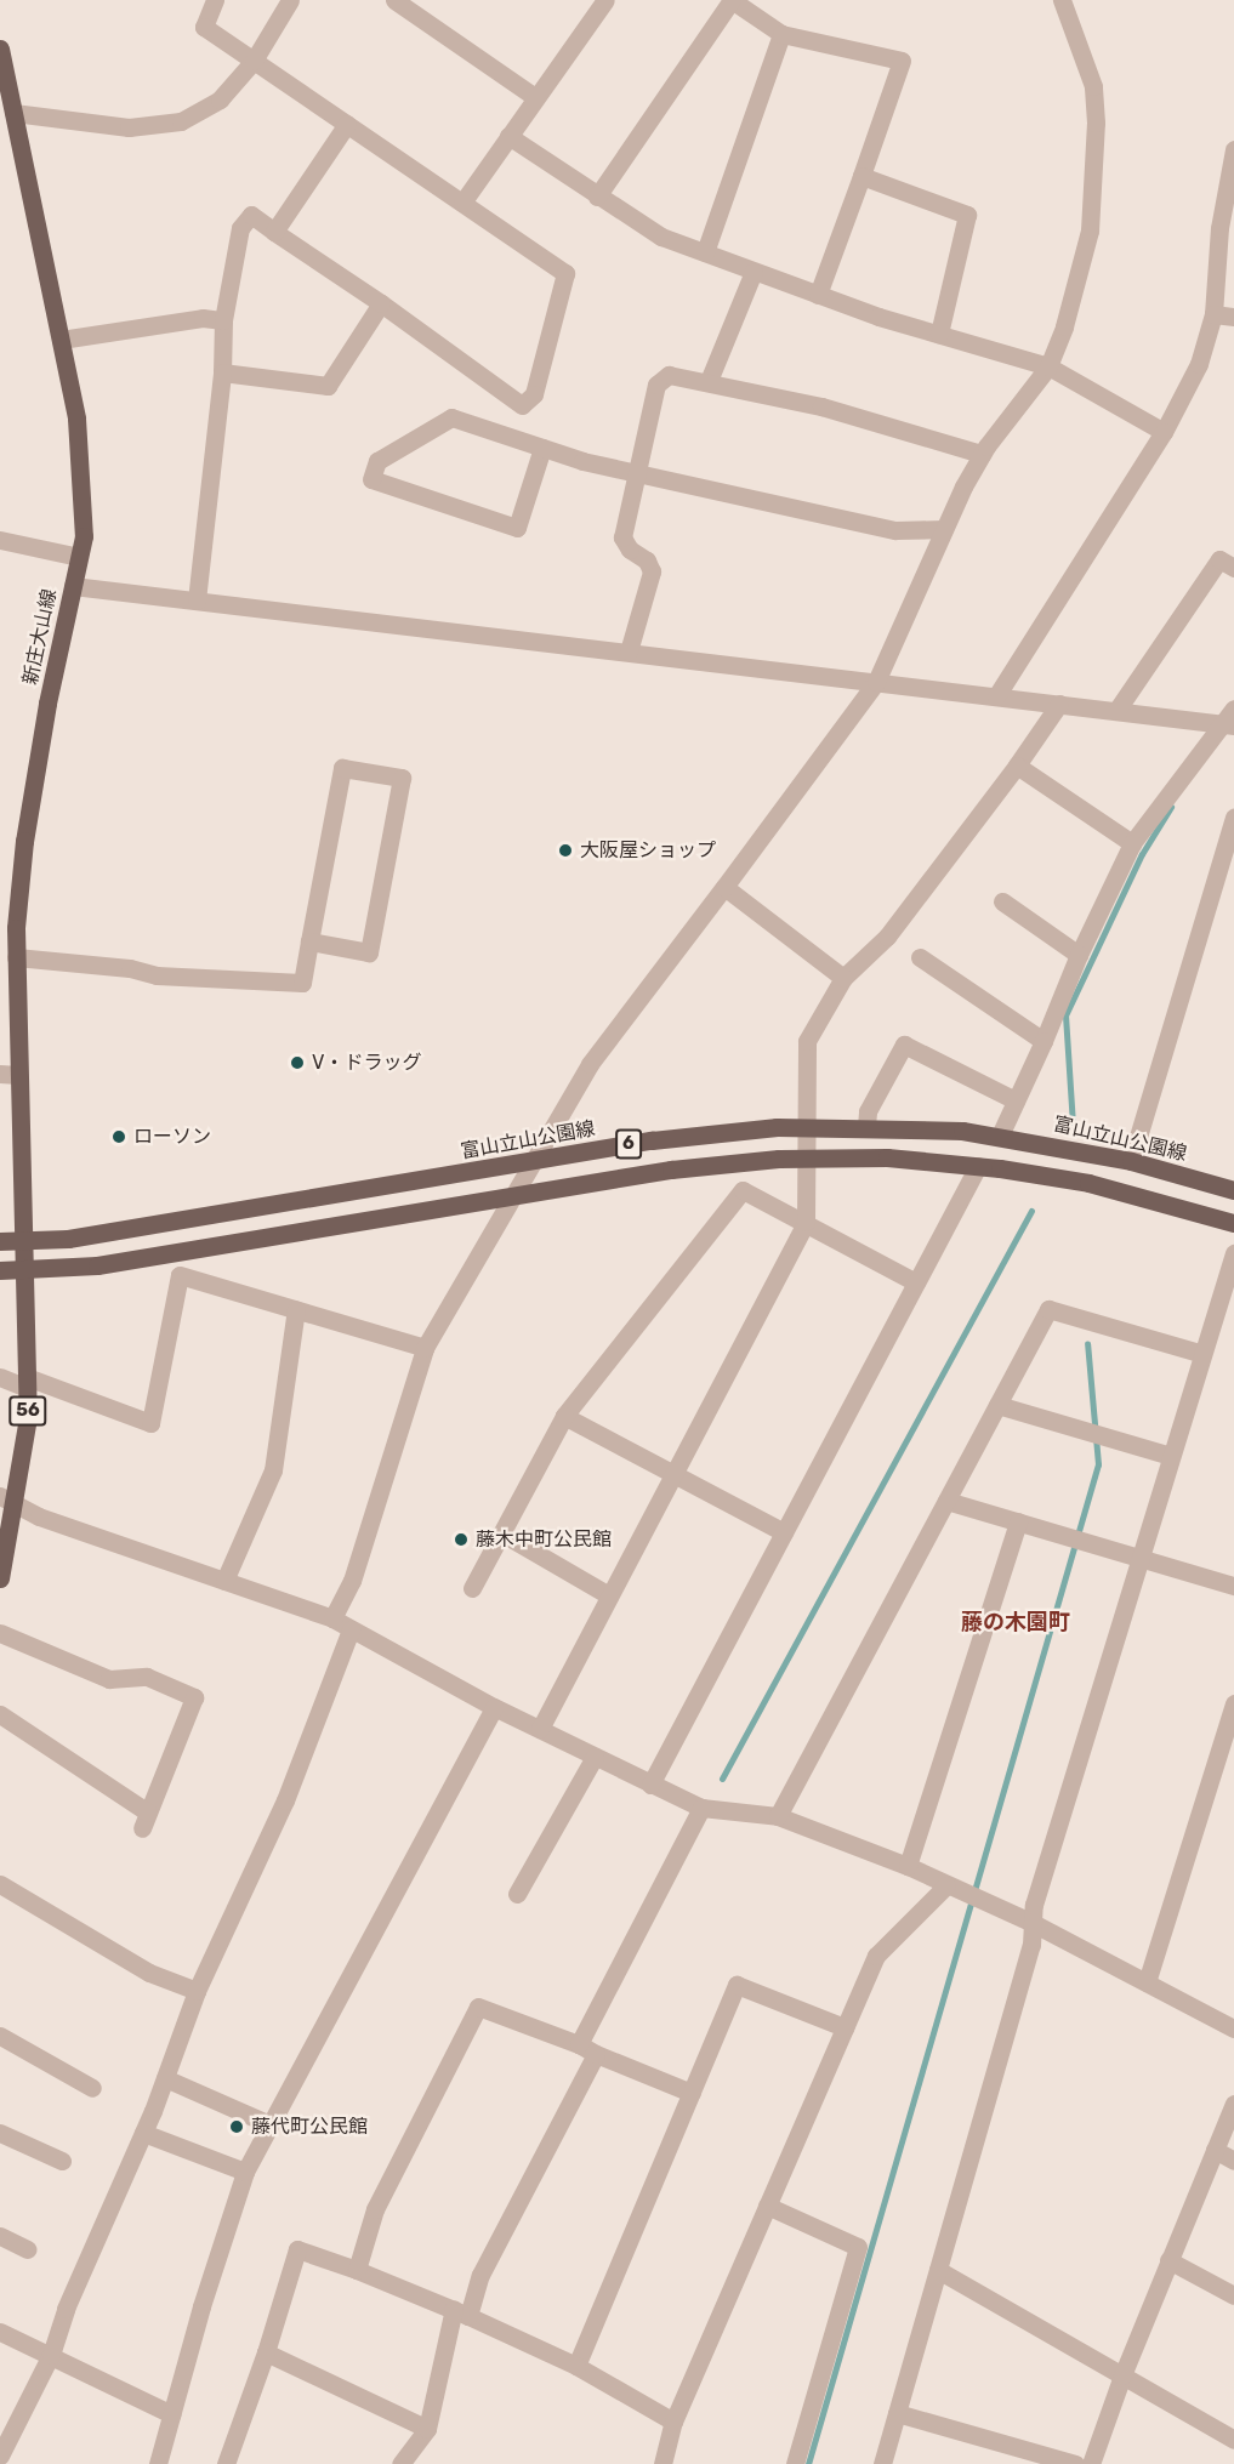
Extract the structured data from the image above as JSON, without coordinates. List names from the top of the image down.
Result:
{
  "streets": {
    "main road": [
      "新庄大山線",
      "富山立山公園線",
      "6",
      "56"
    ]
  },
  "crossings": [
    ["新庄大山線", "富山立山公園線"],
    ["新庄大山線", "56"],
    ["富山立山公園線", "56"],
    ["6", "56"]
  ],
  "districts": ["藤の木園町"],
  "places": [
    "大阪屋ショップ",
    "V・ドラッグ",
    "ローソン",
    "藤木中町公民館",
    "藤代町公民館"
  ]
}
